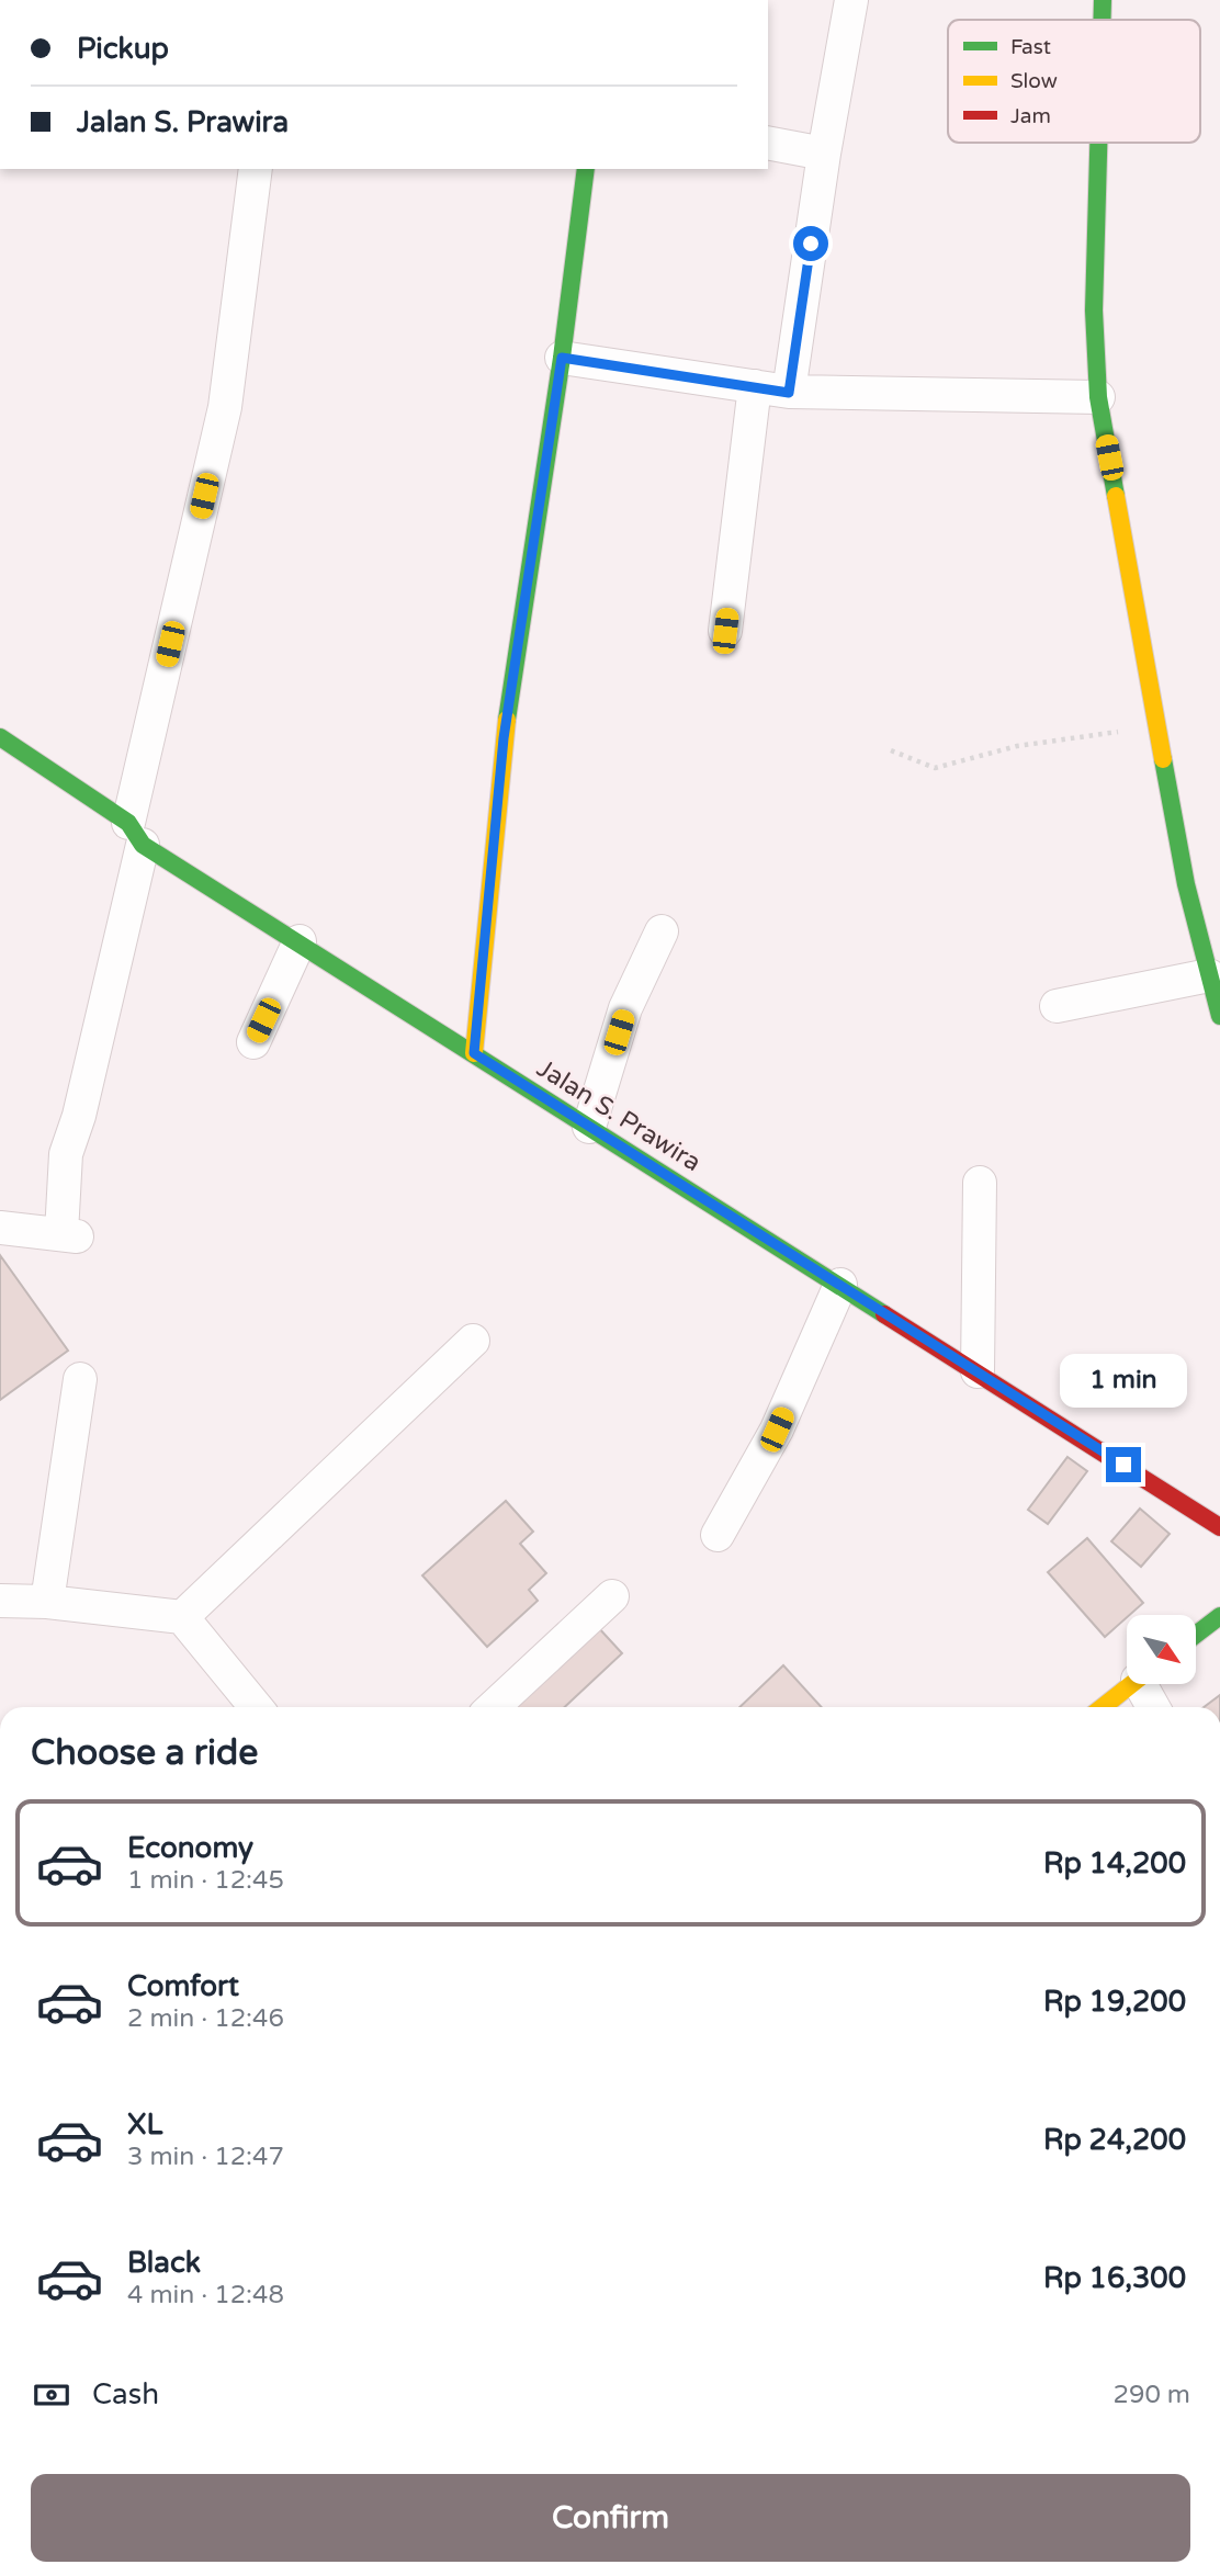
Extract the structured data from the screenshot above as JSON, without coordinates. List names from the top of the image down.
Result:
{
  "streets": {
    "street": ["Jalan S. Prawira"]
  },
  "legend": ["Fast", "Slow", "Jam"],
  "north": "bottom right",
  "page": {
    "banner": ["Pickup", "Jalan S. Prawira"],
    "bubble": "1 min",
    "heading": "Choose a ride",
    "list": [
      {
        "name": "Economy",
        "note": "1 min · 12:45",
        "value": "Rp 14,200"
      },
      {
        "name": "Comfort",
        "note": "2 min · 12:46",
        "value": "Rp 19,200"
      },
      {
        "name": "XL",
        "note": "3 min · 12:47",
        "value": "Rp 24,200"
      },
      {
        "name": "Black",
        "note": "4 min · 12:48",
        "value": "Rp 16,300"
      }
    ],
    "pay": ["Cash", "290 m"],
    "buttons": "Confirm"
  }
}
